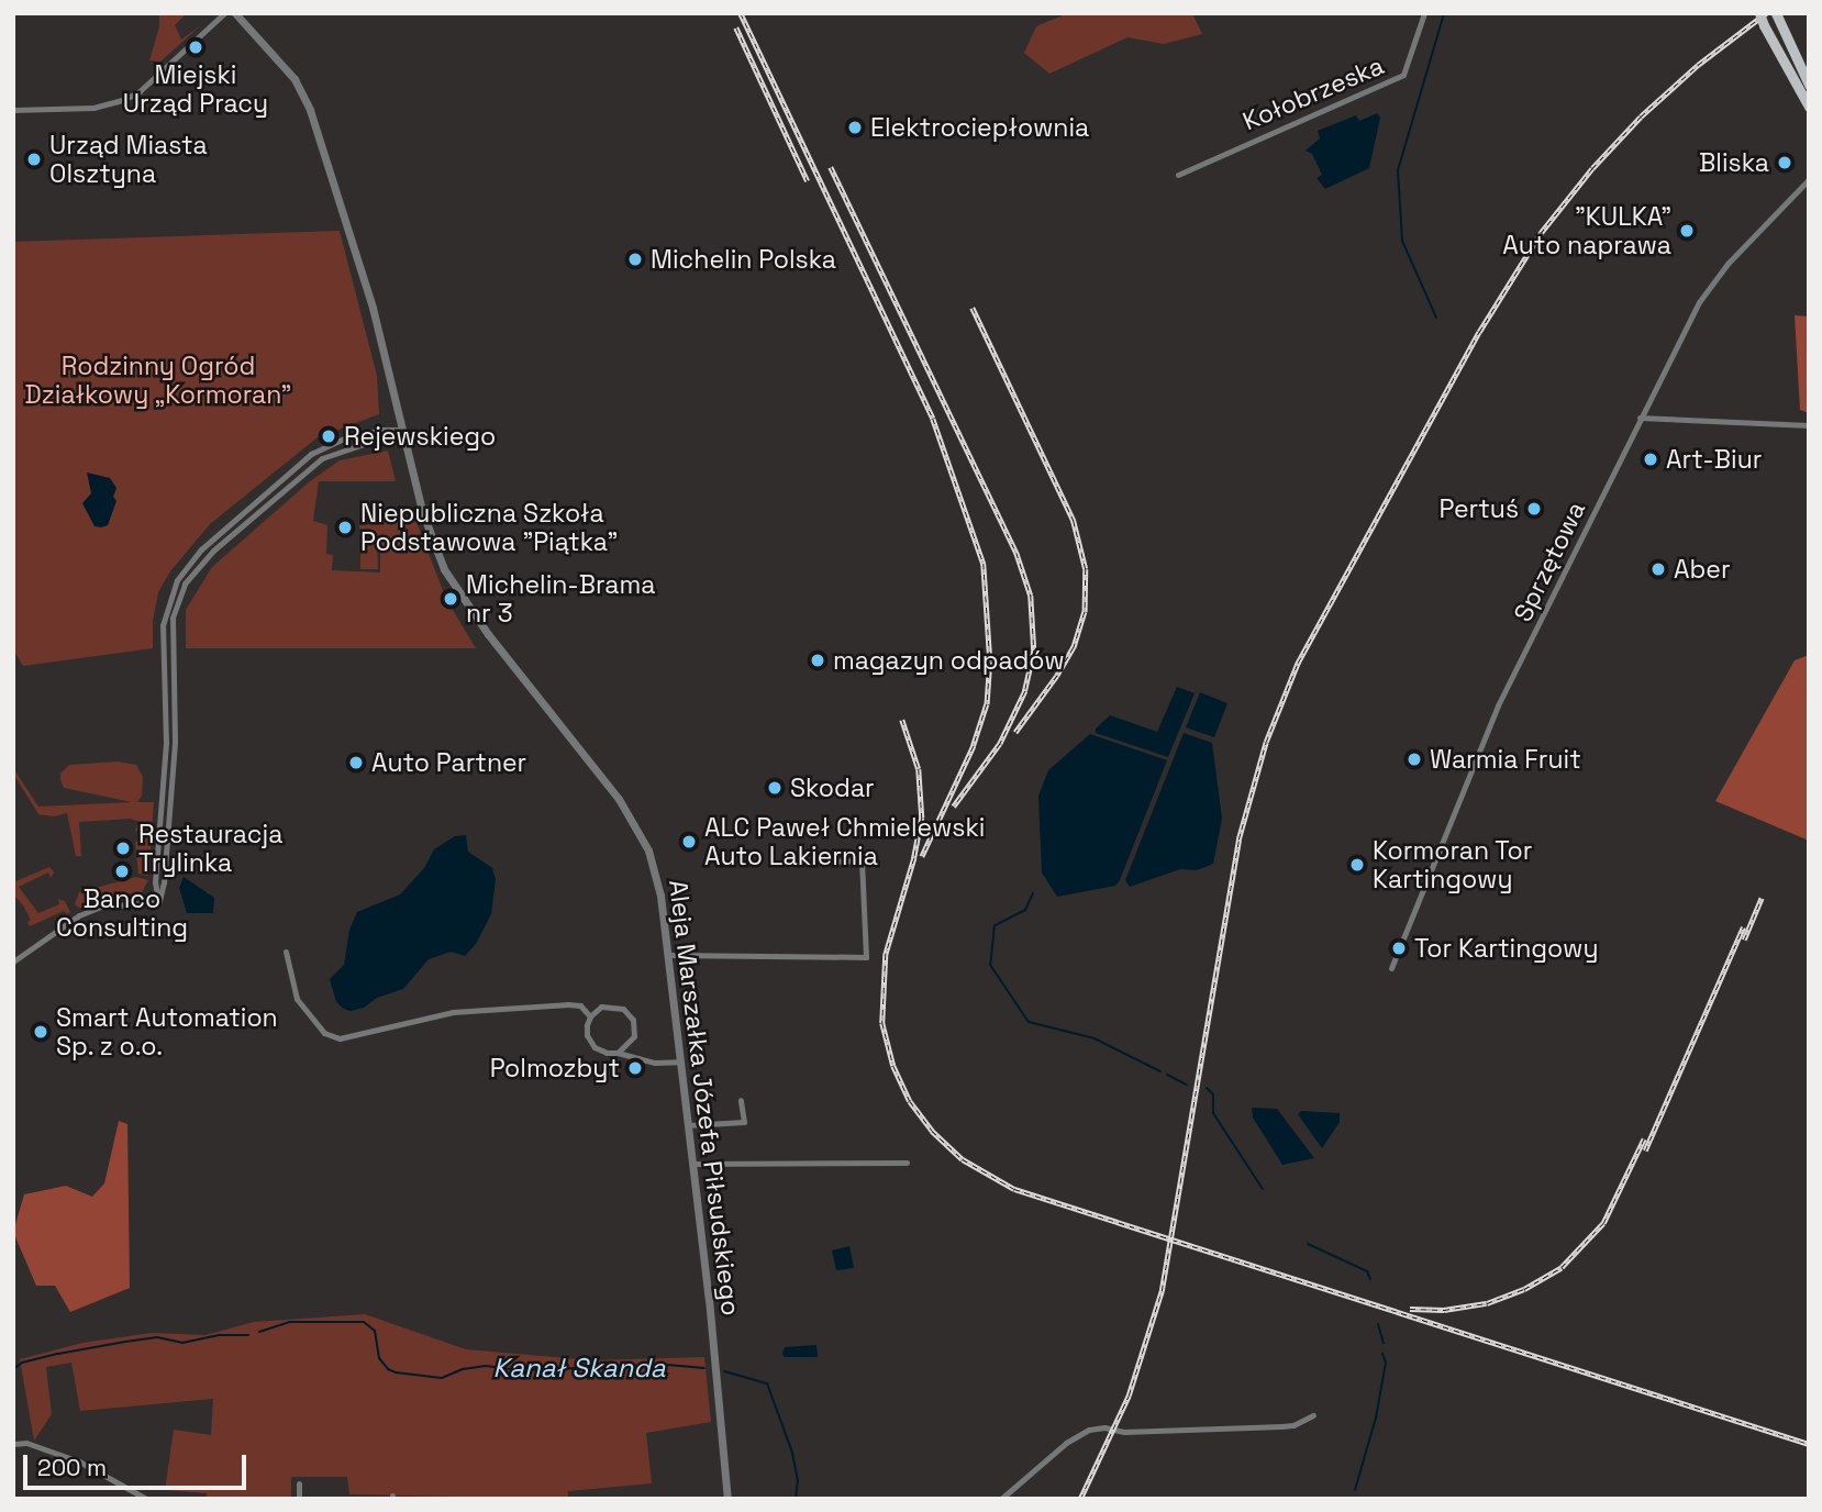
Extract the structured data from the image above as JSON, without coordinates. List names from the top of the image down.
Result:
{
  "streets": {
    "street": ["Kołobrzeska", "Sprzętowa", "Aleja Marszałka Józefa Piłsudskiego"]
  },
  "water": ["Kanał Skanda"],
  "parks": ["Rodzinny Ogród Działkowy „Kormoran”"],
  "places": [
    "Miejski Urząd Pracy",
    "Elektrociepłownia",
    "Urząd Miasta Olsztyna",
    "Bliska",
    "\"KULKA\" Auto naprawa",
    "Michelin Polska",
    "Rejewskiego",
    "Art-Biur",
    "Pertuś",
    "Niepubliczna Szkoła Podstawowa \"Piątka\"",
    "Aber",
    "Michelin-Brama nr 3",
    "magazyn odpadów",
    "Warmia Fruit",
    "Auto Partner",
    "Skodar",
    "ALC Paweł Chmielewski Auto Lakiernia",
    "Restauracja Trylinka",
    "Kormoran Tor Kartingowy",
    "Banco Consulting",
    "Tor Kartingowy",
    "Smart Automation Sp. z o.o.",
    "Polmozbyt"
  ],
  "scale_bar": "200 m"
}
